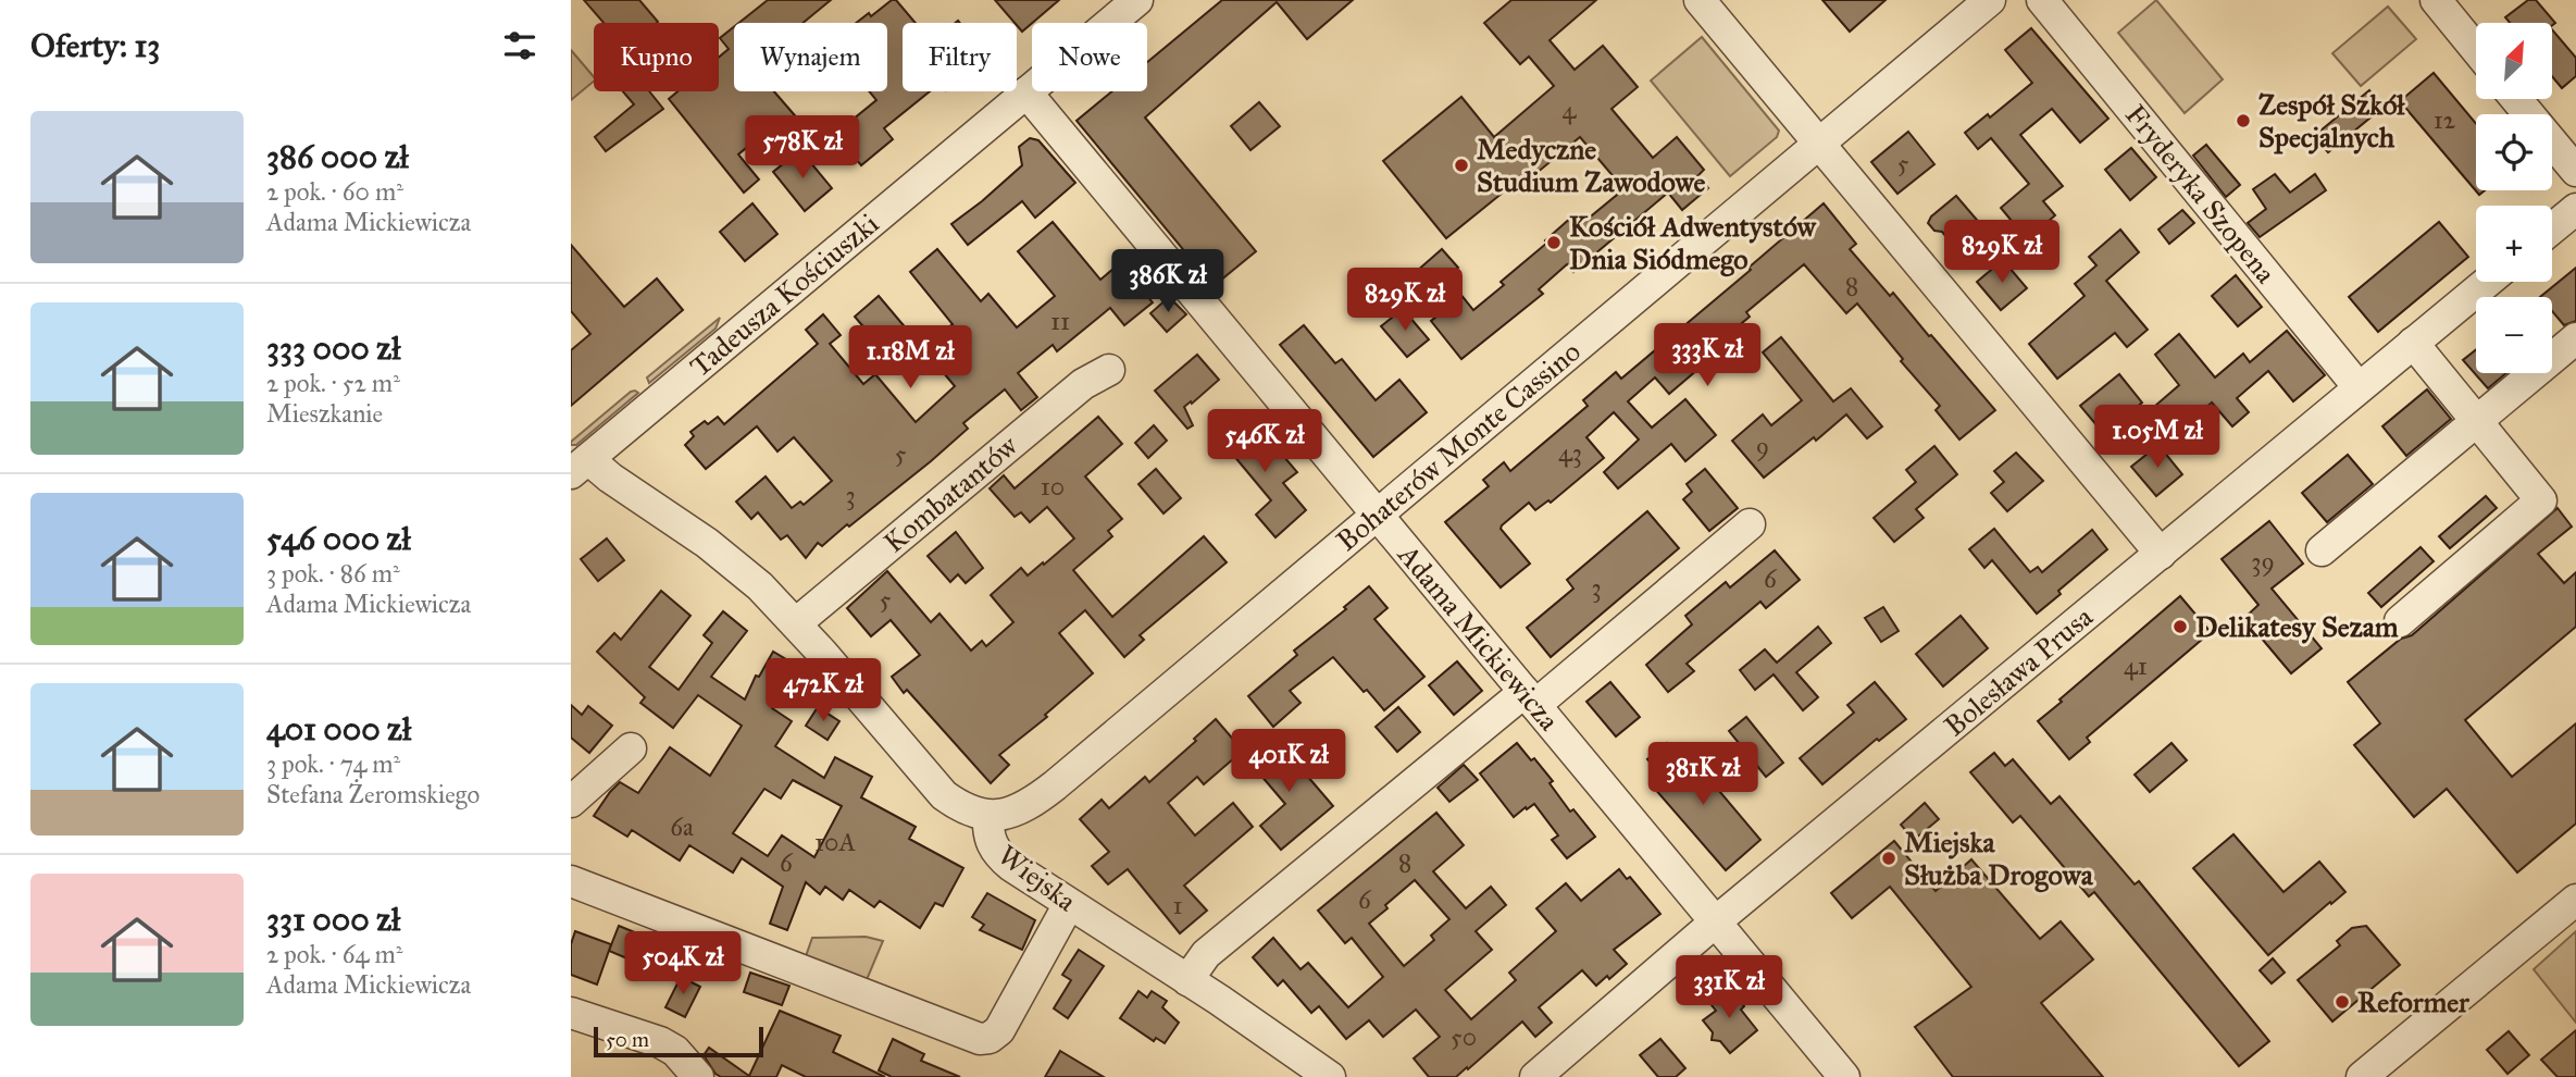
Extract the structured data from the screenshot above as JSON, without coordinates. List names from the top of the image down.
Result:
{
  "streets": {
    "street": [
      "Fryderyka Szopena",
      "Tadeusza Kościuszki",
      "Bohaterów Monte Cassino",
      "Kombatantów",
      "Adama Mickiewicza",
      "Bolesława Prusa",
      "Wiejska"
    ]
  },
  "crossings": [
    ["Fryderyka Szopena", "Bolesława Prusa"],
    ["Tadeusza Kościuszki", "Adama Mickiewicza"],
    ["Tadeusza Kościuszki", "Wiejska"],
    ["Bohaterów Monte Cassino", "Adama Mickiewicza"],
    ["Bohaterów Monte Cassino", "Wiejska"],
    ["Kombatantów", "Wiejska"],
    ["Adama Mickiewicza", "Bolesława Prusa"]
  ],
  "places": [
    "Zespół Szkół Specjalnych",
    "Medyczne Studium Zawodowe",
    "Kościół Adwentystów Dnia Siódmego",
    "Delikatesy Sezam",
    "Miejska Służba Drogowa",
    "Reformer"
  ],
  "house_numbers": [
    "4",
    "12",
    "5",
    "8",
    "11",
    "9",
    "43",
    "5",
    "10",
    "3",
    "39",
    "6",
    "3",
    "5",
    "41",
    "6a",
    "10A",
    "6",
    "8",
    "6",
    "1",
    "50"
  ],
  "scale_bar": "50 m",
  "north": "top right",
  "page": {
    "heading": "Oferty: 13",
    "map_buttons": ["+", "−"],
    "chip": [
      "Kupno",
      "Wynajem",
      "Filtry",
      "Nowe"
    ],
    "list": [
      {
        "name": "386 000 zł",
        "note": "2 pok. · 60 m² · Adama Mickiewicza"
      },
      {
        "name": "333 000 zł",
        "note": "2 pok. · 52 m² · Mieszkanie"
      },
      {
        "name": "546 000 zł",
        "note": "3 pok. · 86 m² · Adama Mickiewicza"
      },
      {
        "name": "401 000 zł",
        "note": "3 pok. · 74 m² · Stefana Żeromskiego"
      },
      {
        "name": "331 000 zł",
        "note": "2 pok. · 64 m² · Adama Mickiewicza"
      }
    ],
    "price": [
      "578K zł",
      "829K zł",
      "386K zł",
      "829K zł",
      "333K zł",
      "1.18M zł",
      "1.05M zł",
      "546K zł",
      "472K zł",
      "401K zł",
      "381K zł",
      "504K zł",
      "331K zł"
    ],
    "scale": "50 m"
  }
}
